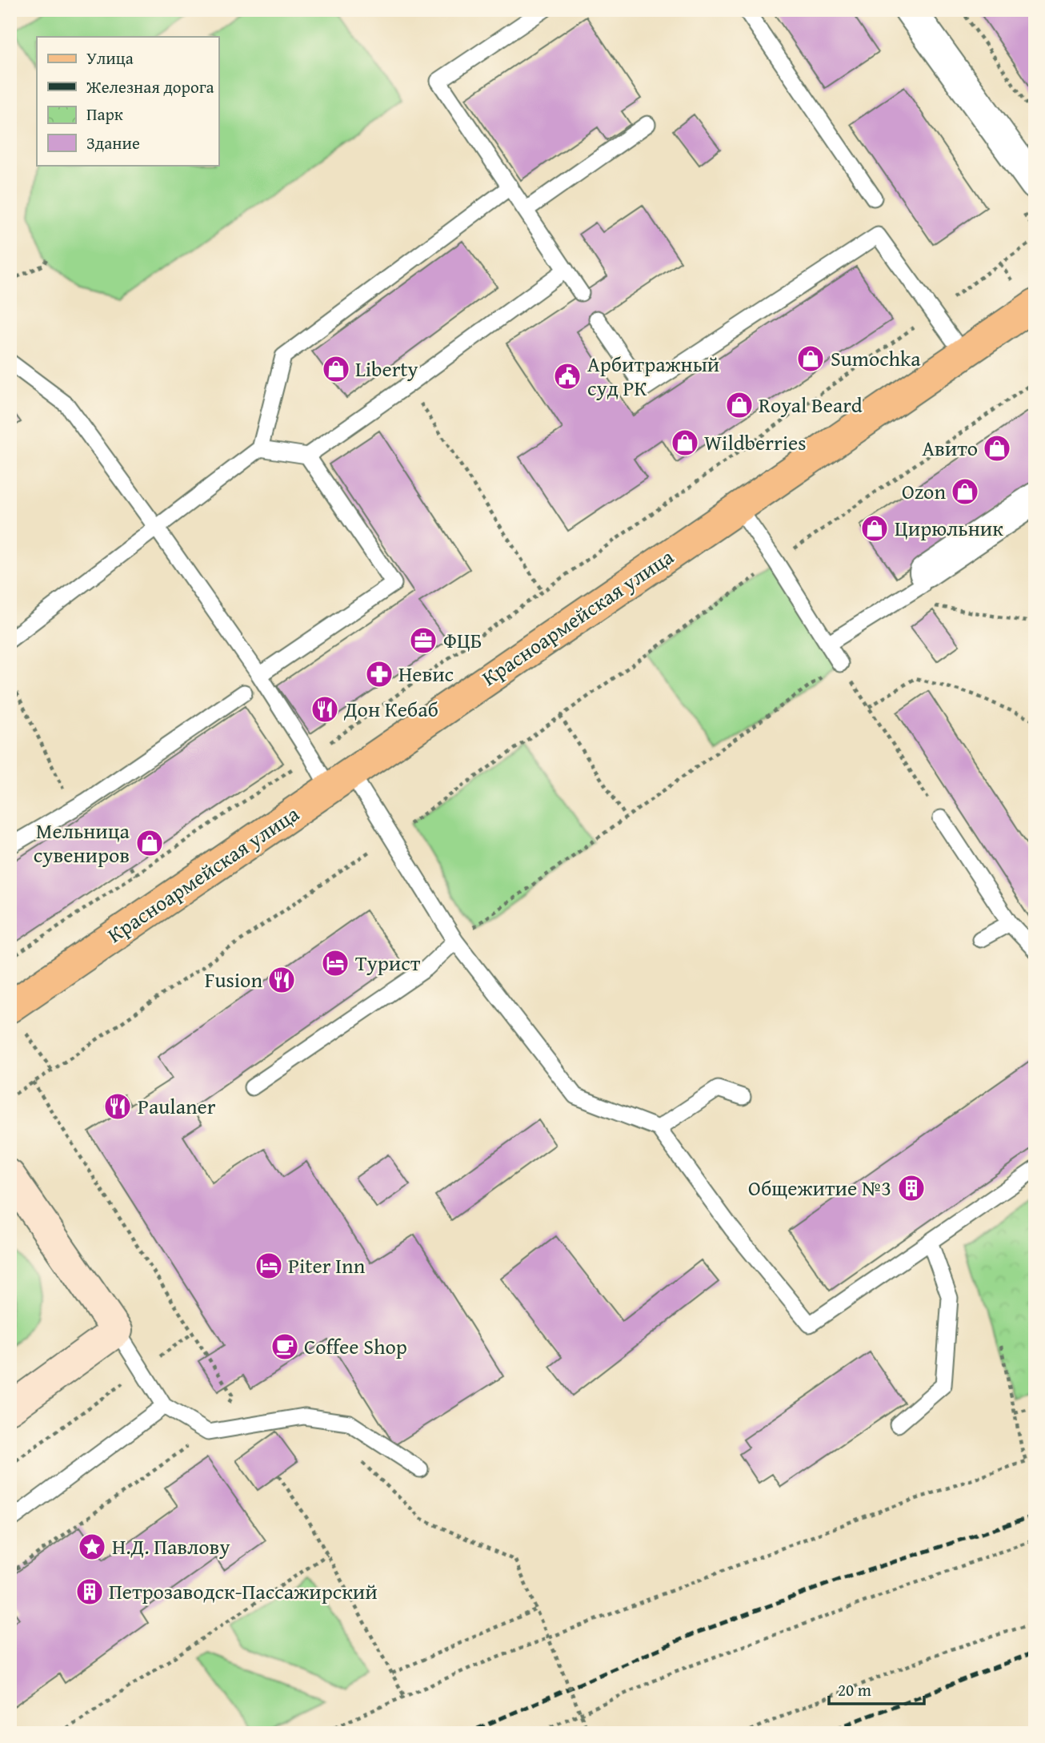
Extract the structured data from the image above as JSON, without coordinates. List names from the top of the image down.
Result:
{
  "streets": {
    "main road": ["Красноармейская улица"]
  },
  "places": {
    "shop": [
      "Sumochka",
      "Liberty",
      "Royal Beard",
      "Wildberries",
      "Авито",
      "Ozon",
      "Цирюльник",
      "Мельница сувениров"
    ],
    "public building": ["Арбитражный суд РК"],
    "office": ["ФЦБ"],
    "pharmacy": ["Невис"],
    "restaurant": ["Дон Кебаб", "Fusion", "Paulaner"],
    "hotel": ["Турист", "Piter Inn"],
    "building": ["Общежитие №3", "Петрозаводск-Пассажирский"],
    "cafe": ["Coffee Shop"],
    "place": ["Н.Д. Павлову"]
  },
  "legend": [
    "Улица",
    "Железная дорога",
    "Парк",
    "Здание"
  ],
  "scale_bar": "20 m"
}
